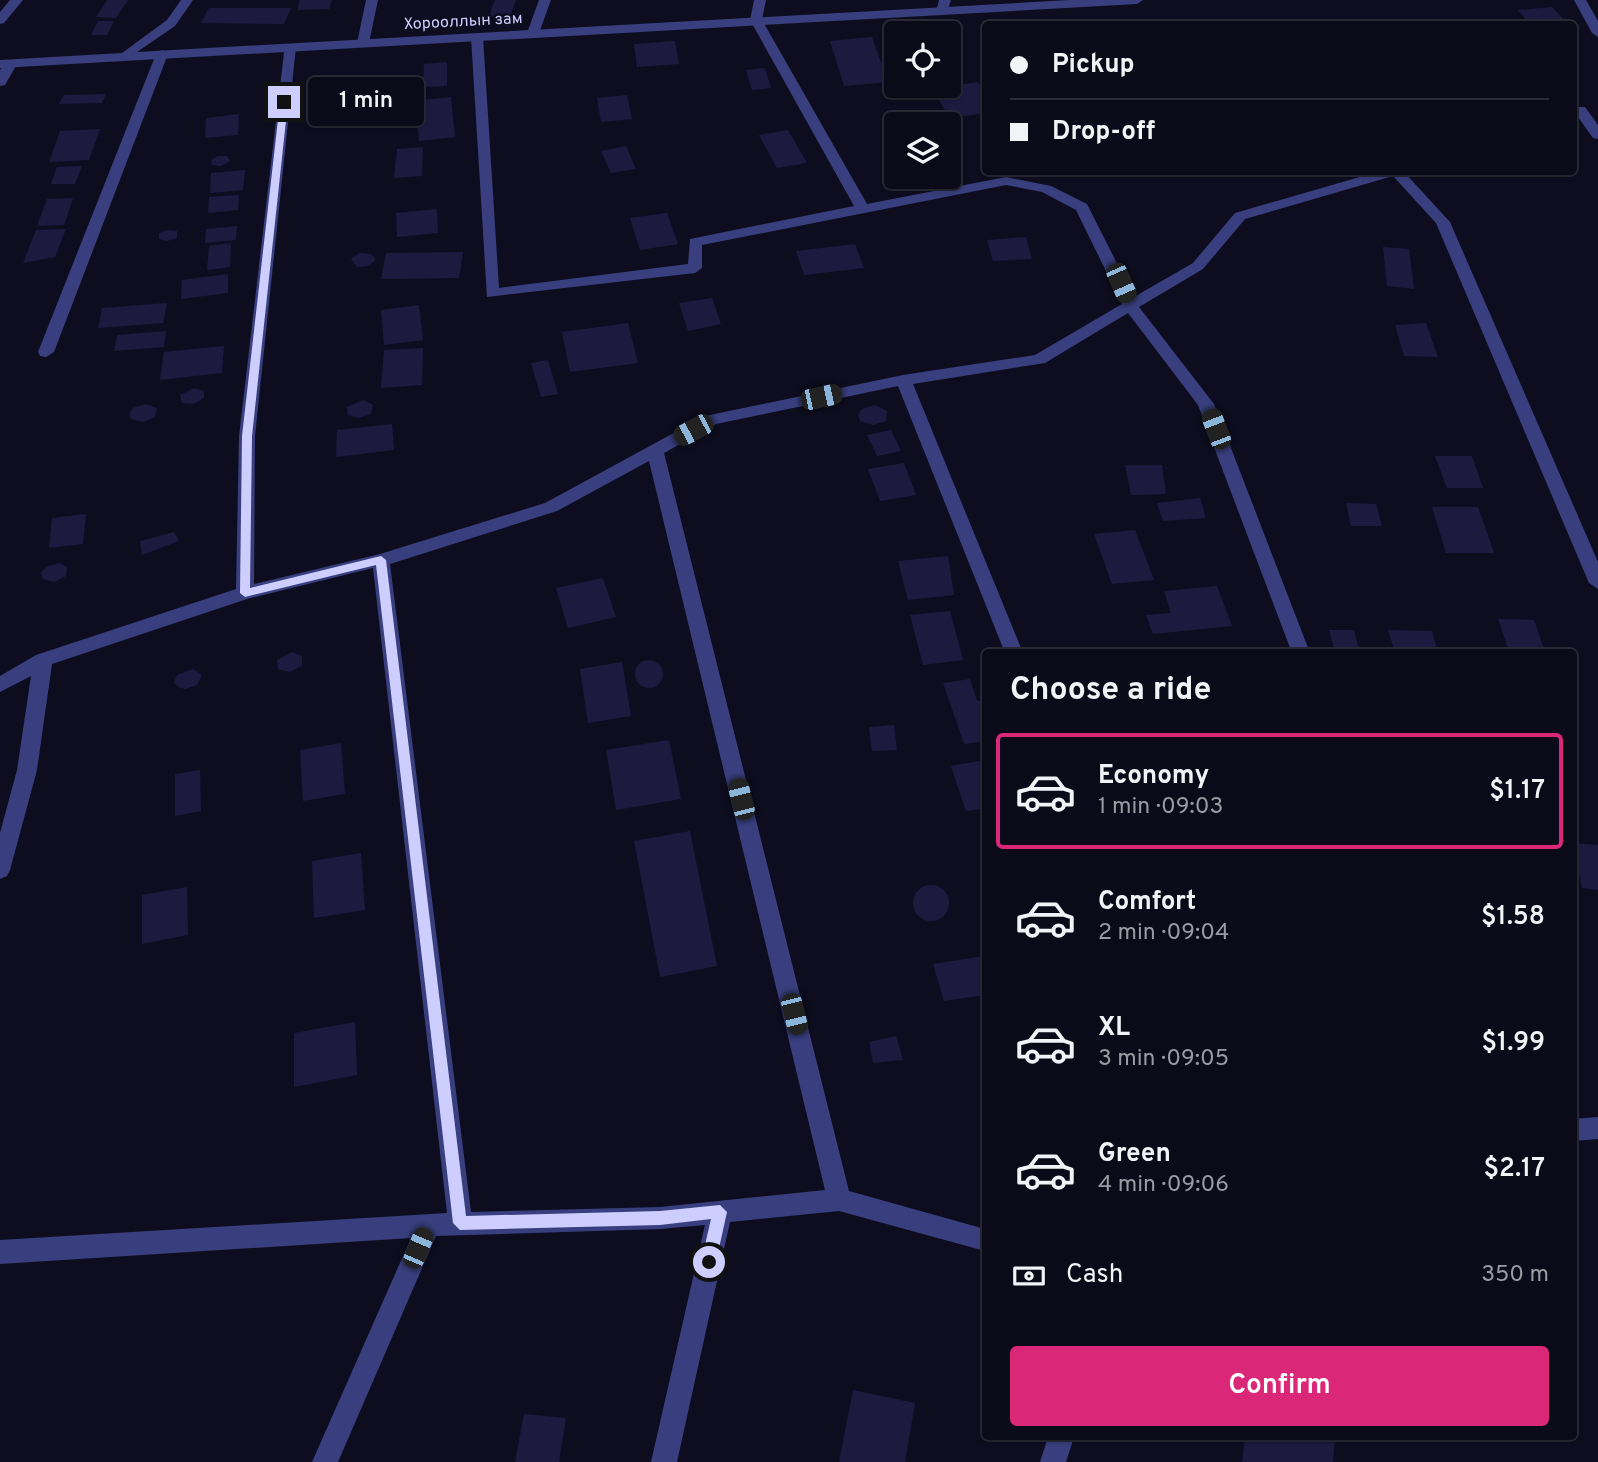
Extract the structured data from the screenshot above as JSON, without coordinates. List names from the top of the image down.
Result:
{
  "streets": {
    "street": ["Хорооллын зам"]
  },
  "page": {
    "banner": ["Pickup", "Drop-off"],
    "bubble": "1 min",
    "heading": "Choose a ride",
    "list": [
      {
        "name": "Economy",
        "note": "1 min · 09:03",
        "value": "$1.17"
      },
      {
        "name": "Comfort",
        "note": "2 min · 09:04",
        "value": "$1.58"
      },
      {
        "name": "XL",
        "note": "3 min · 09:05",
        "value": "$1.99"
      },
      {
        "name": "Green",
        "note": "4 min · 09:06",
        "value": "$2.17"
      }
    ],
    "pay": ["Cash", "350 m"],
    "buttons": "Confirm"
  }
}
